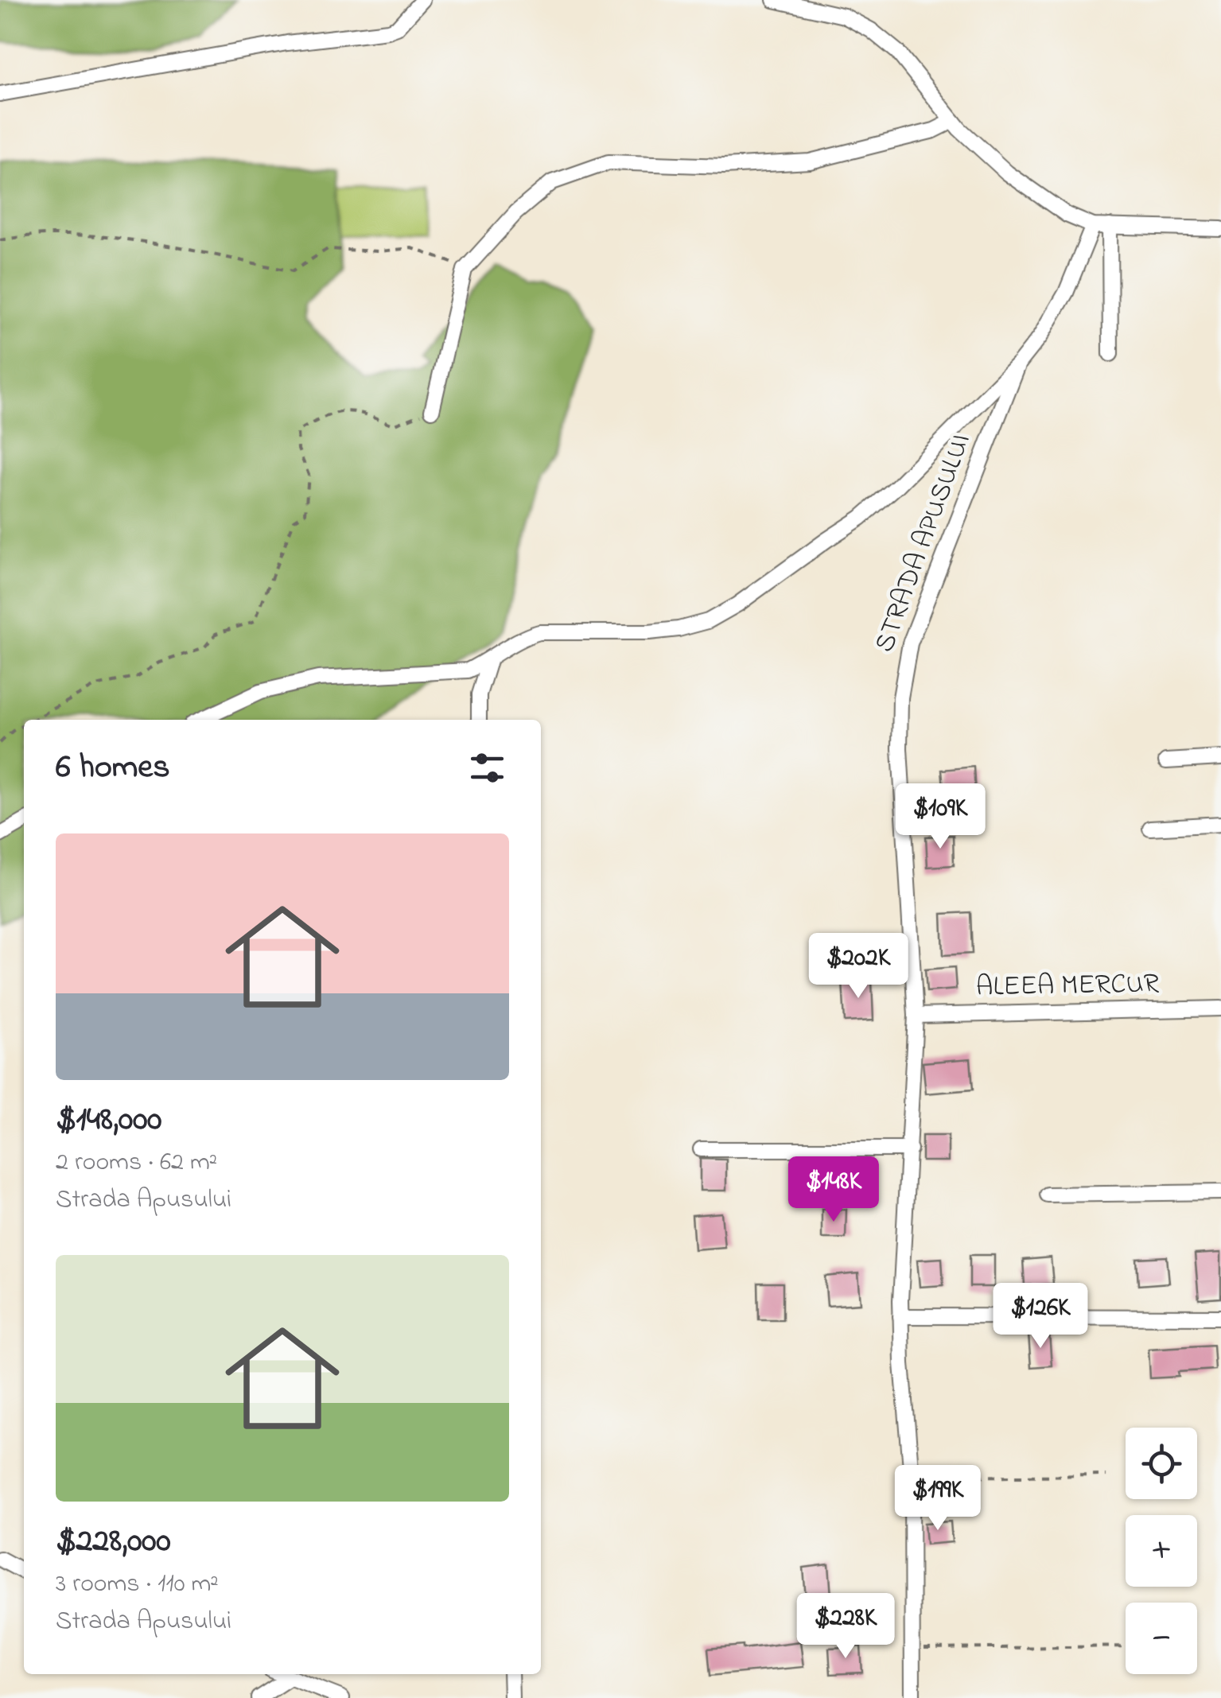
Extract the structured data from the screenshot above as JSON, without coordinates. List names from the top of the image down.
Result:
{
  "streets": {
    "street": ["STRADA APUSULUI", "ALEEA MERCUR"]
  },
  "crossings": [
    ["STRADA APUSULUI", "ALEEA MERCUR"]
  ],
  "page": {
    "heading": "6 homes",
    "price": [
      "$109K",
      "$202K",
      "$148K",
      "$126K",
      "$199K",
      "$228K"
    ],
    "list": [
      {
        "name": "$148,000",
        "note": "2 rooms · 62 m² · Strada Apusului"
      },
      {
        "name": "$228,000",
        "note": "3 rooms · 110 m² · Strada Apusului"
      }
    ],
    "map_buttons": ["+", "−"]
  }
}
